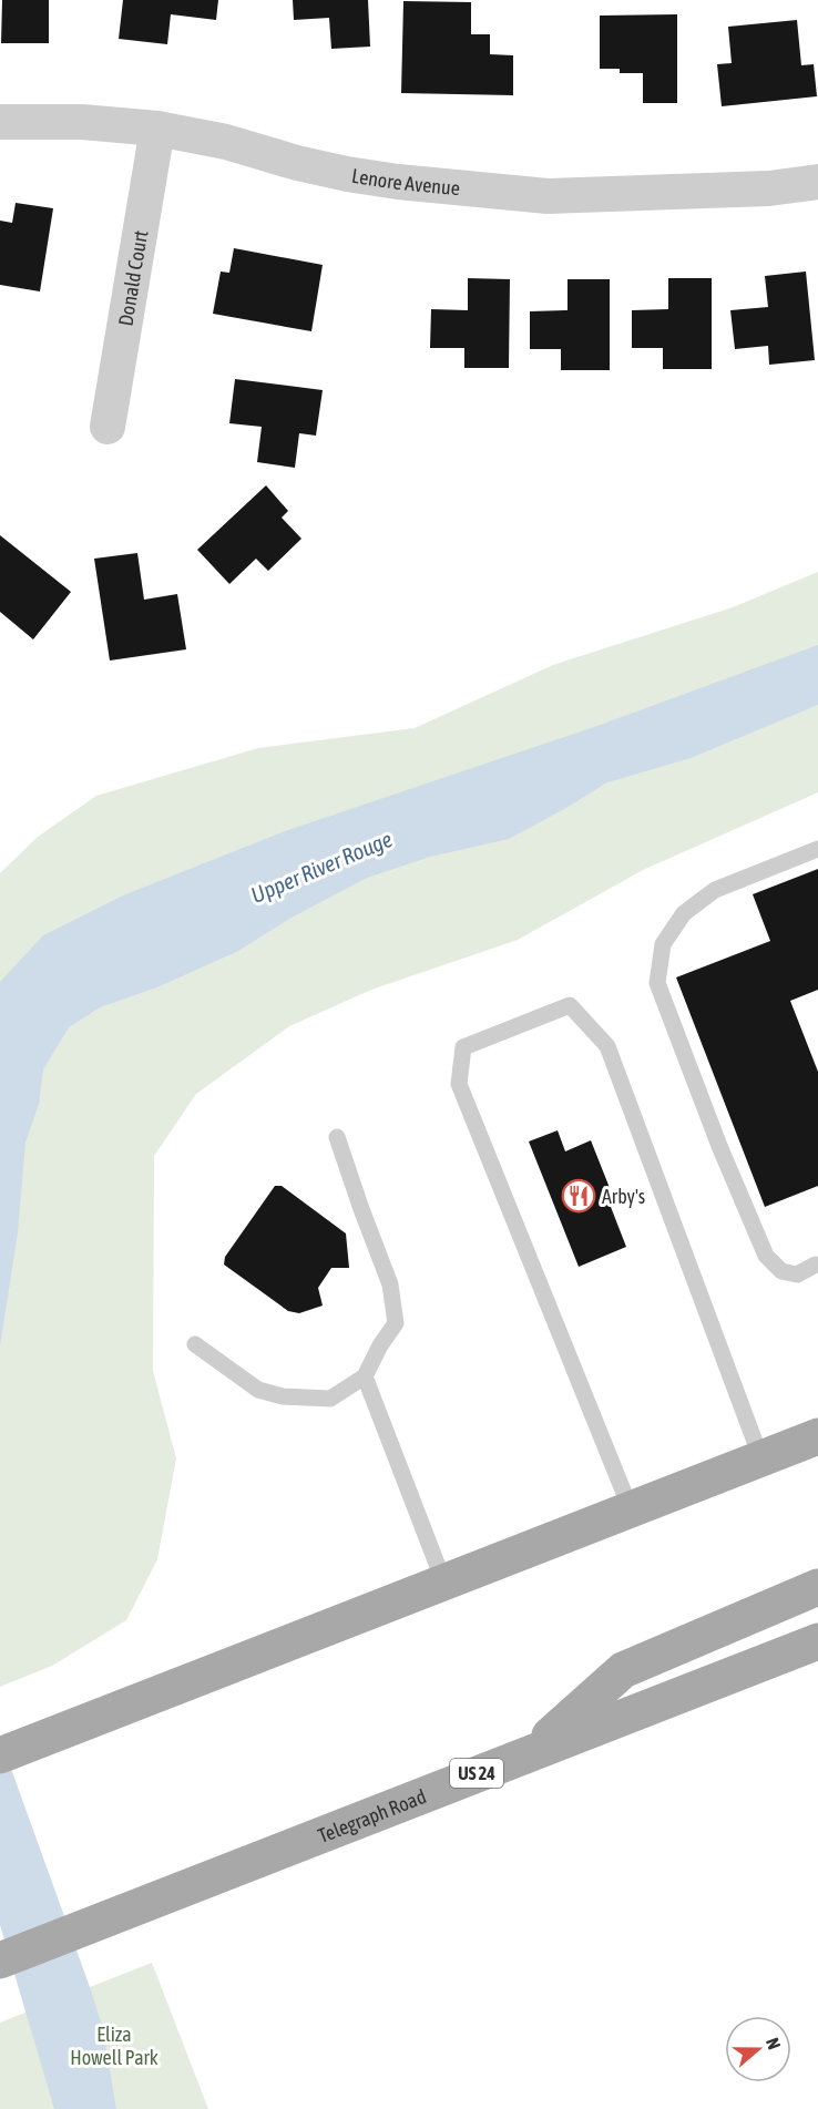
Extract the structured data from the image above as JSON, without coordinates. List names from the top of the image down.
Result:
{
  "streets": {
    "main road": ["US 24", "Telegraph Road"],
    "street": ["Lenore Avenue", "Donald Court"]
  },
  "crossings": [
    ["Lenore Avenue", "Donald Court"]
  ],
  "water": ["Upper River Rouge"],
  "parks": ["Eliza Howell Park"],
  "places": {
    "restaurant": ["Arby's"]
  },
  "north": "right"
}
